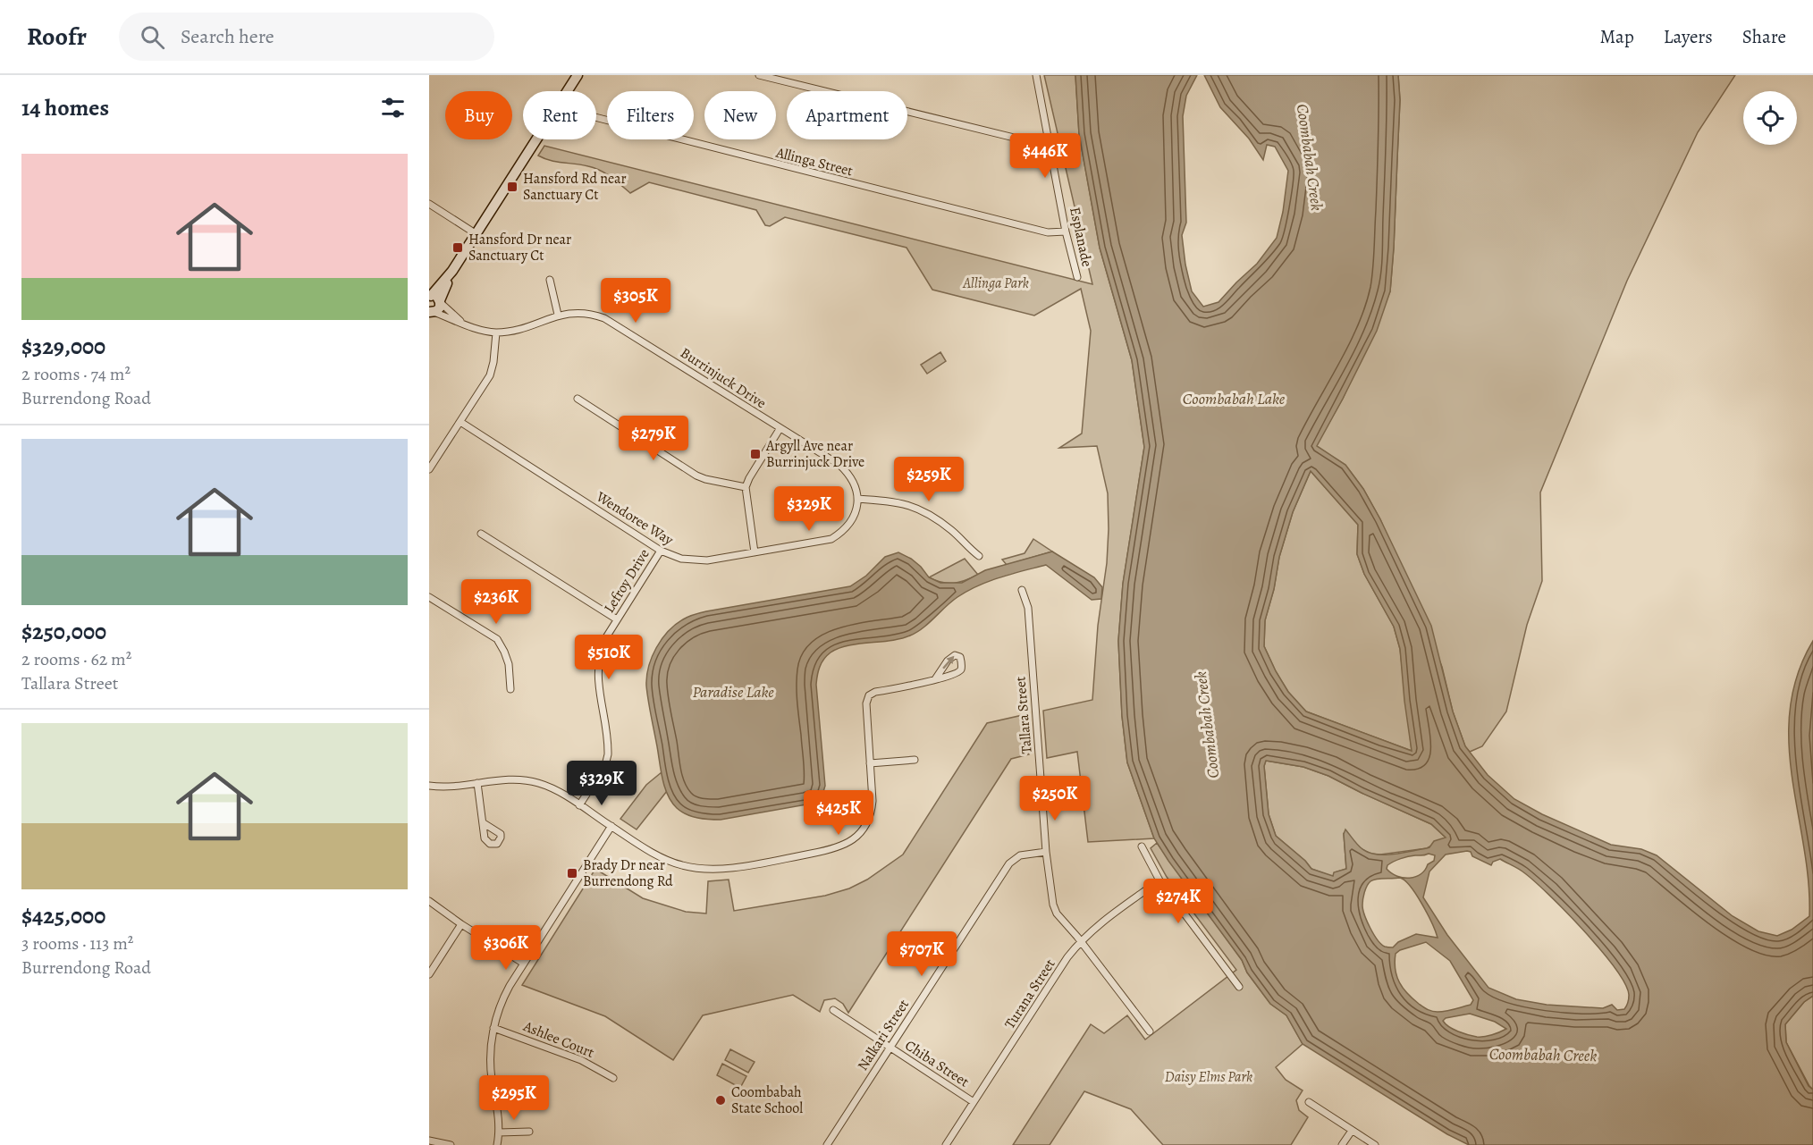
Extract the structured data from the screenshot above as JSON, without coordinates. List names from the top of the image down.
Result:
{
  "streets": {
    "street": [
      "Allinga Street",
      "Esplanade",
      "Burrinjuck Drive",
      "Wendoree Way",
      "Lefroy Drive",
      "Tallara Street",
      "Turana Street",
      "Nalkari Street",
      "Ashlee Court",
      "Chiba Street"
    ]
  },
  "crossings": [
    ["Allinga Street", "Esplanade"],
    ["Burrinjuck Drive", "Wendoree Way"],
    ["Wendoree Way", "Lefroy Drive"],
    ["Tallara Street", "Turana Street"],
    ["Tallara Street", "Nalkari Street"],
    ["Turana Street", "Chiba Street"],
    ["Nalkari Street", "Chiba Street"]
  ],
  "water": ["Coombabah Creek", "Coombabah Lake", "Paradise Lake"],
  "parks": ["Allinga Park", "Daisy Elms Park"],
  "places": {
    "transit": [
      "Hansford Rd near Sanctuary Ct",
      "Hansford Dr near Sanctuary Ct",
      "Argyll Ave near Burrinjuck Drive",
      "Brady Dr near Burrendong Rd"
    ],
    "other": ["Coombabah State School"]
  },
  "page": {
    "header": "Roofr",
    "search": "Search here",
    "nav": ["Map", "Layers", "Share"],
    "heading": "14 homes",
    "chip": [
      "Buy",
      "Rent",
      "Filters",
      "New",
      "Apartment"
    ],
    "price": [
      "$446K",
      "$305K",
      "$279K",
      "$259K",
      "$329K",
      "$236K",
      "$510K",
      "$329K",
      "$250K",
      "$425K",
      "$274K",
      "$306K",
      "$707K",
      "$295K"
    ],
    "list": [
      {
        "name": "$329,000",
        "note": "2 rooms · 74 m² · Burrendong Road"
      },
      {
        "name": "$250,000",
        "note": "2 rooms · 62 m² · Tallara Street"
      },
      {
        "name": "$425,000",
        "note": "3 rooms · 113 m² · Burrendong Road"
      }
    ]
  }
}
